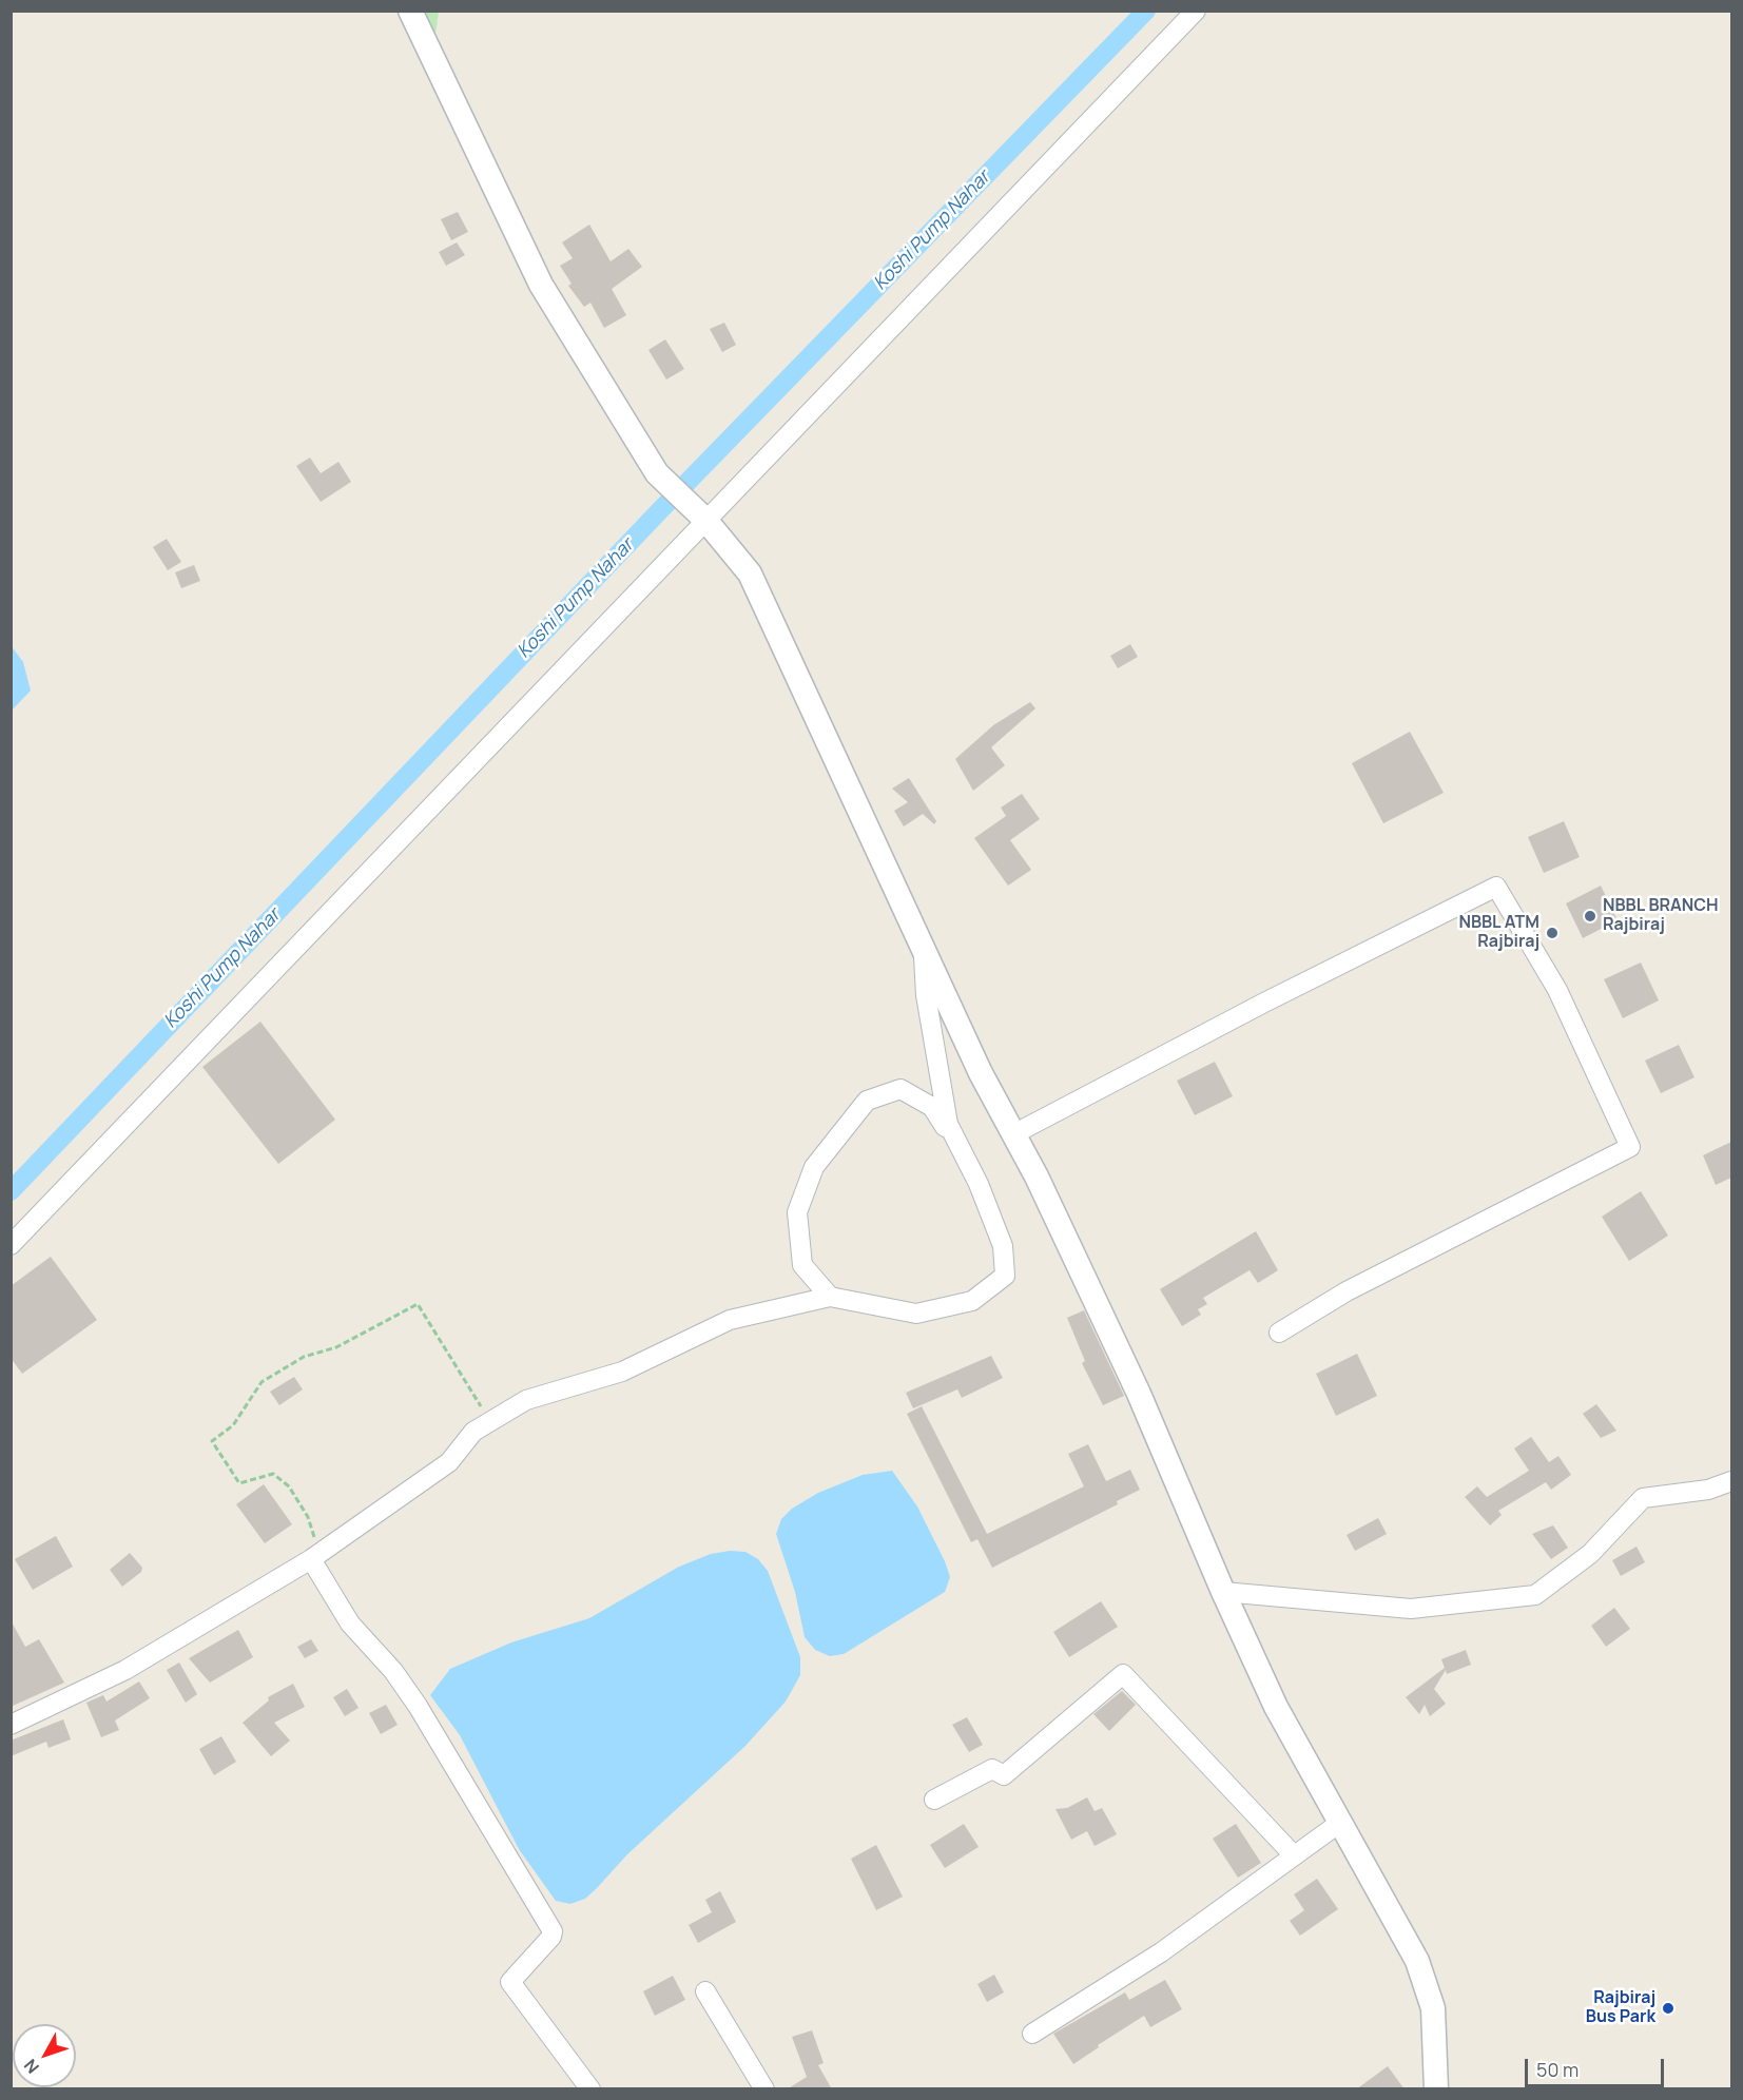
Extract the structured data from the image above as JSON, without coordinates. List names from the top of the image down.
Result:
{
  "water": ["Koshi Pump Nahar"],
  "places": ["NBBL BRANCH Rajbiraj", "NBBL ATM Rajbiraj", "Rajbiraj Bus Park"],
  "scale_bar": "50 m",
  "north": "bottom left"
}
